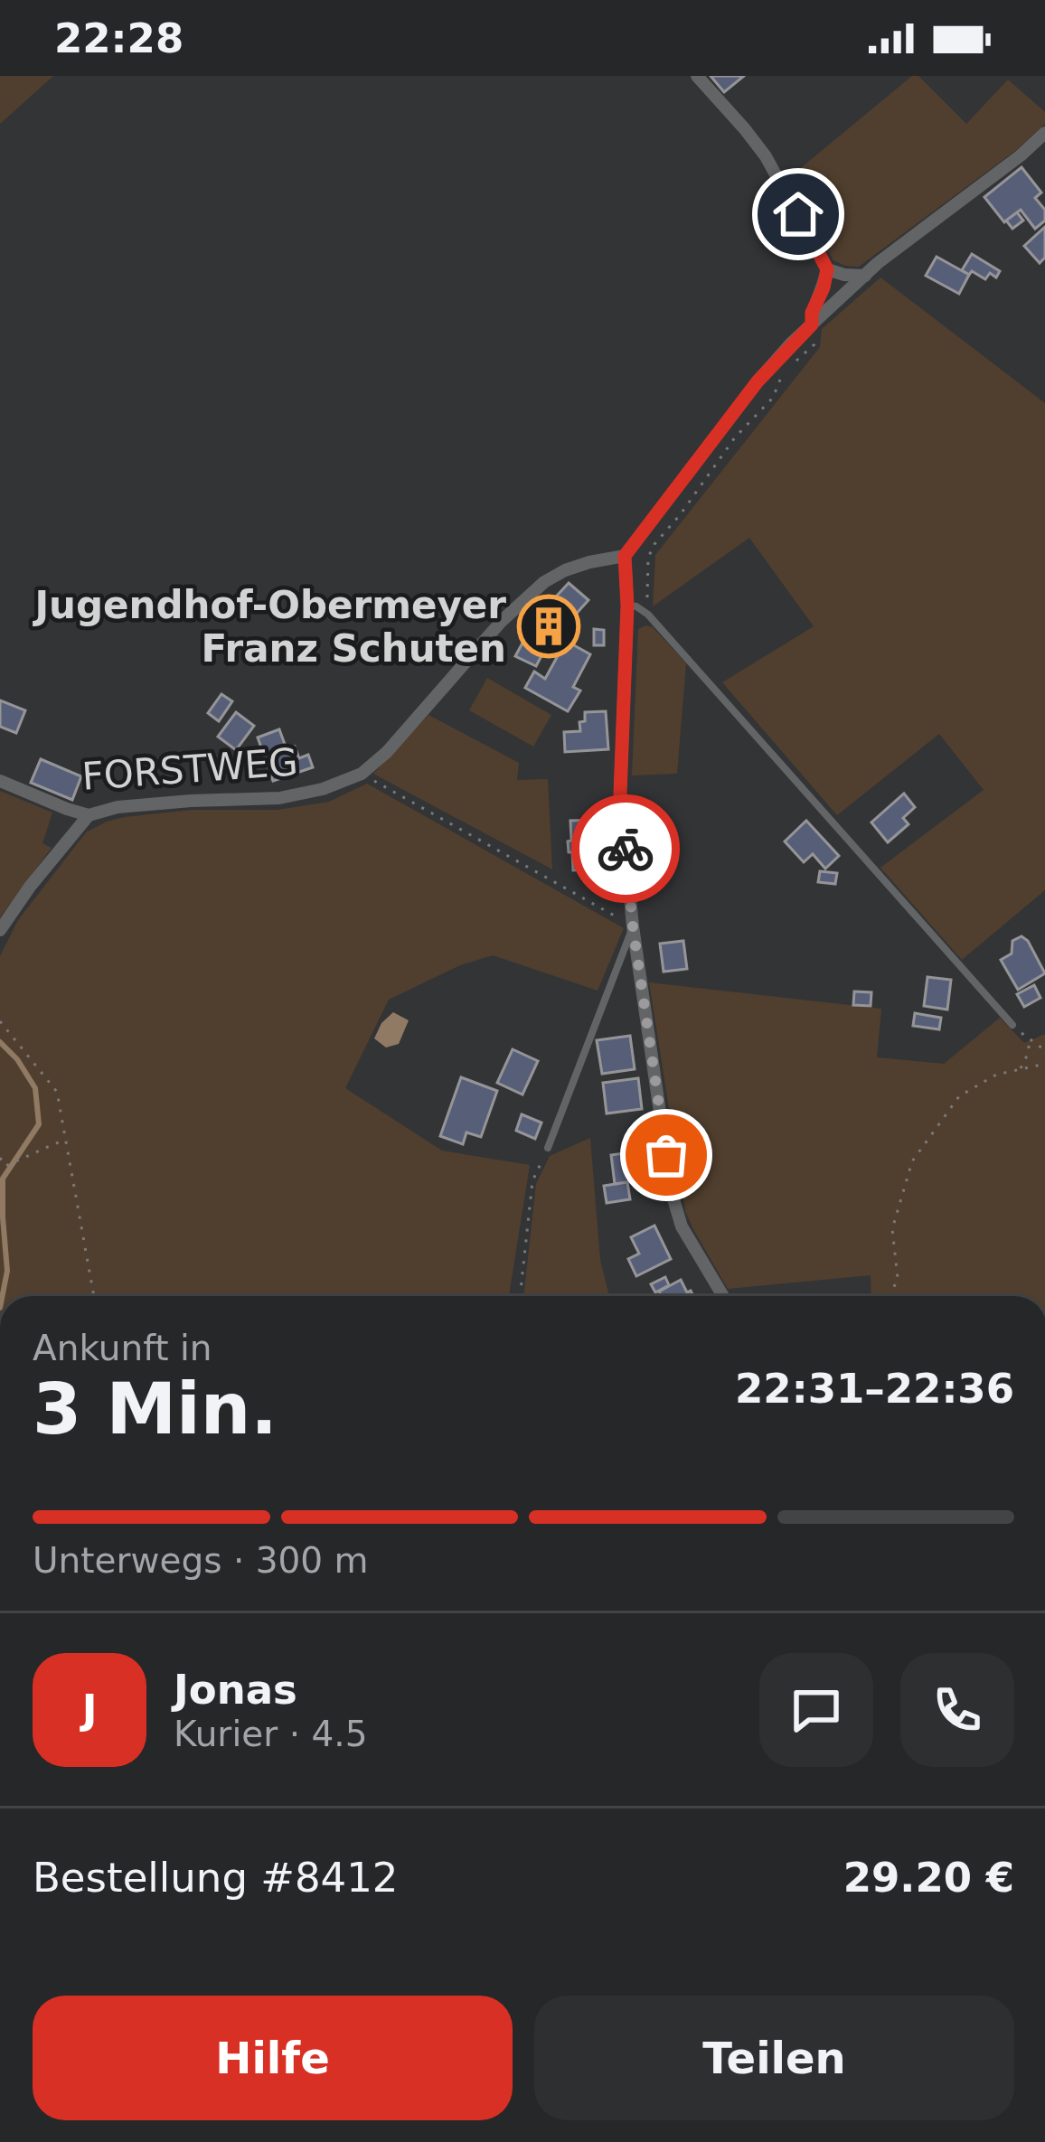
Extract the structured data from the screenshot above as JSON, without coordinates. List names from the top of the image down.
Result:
{
  "streets": {
    "street": ["FORSTWEG"]
  },
  "places": {
    "building": ["Jugendhof-Obermeyer Franz Schuten"]
  },
  "page": {
    "status": "22:28",
    "heading": ["3 Min.", "Ankunft in", "22:31–22:36"],
    "panel": [
      "Jonas",
      "Kurier · 4.5",
      "Bestellung #8412",
      "29.20 €"
    ],
    "bar": "Unterwegs · 300 m",
    "round": "J",
    "buttons": ["Hilfe", "Teilen"]
  }
}
